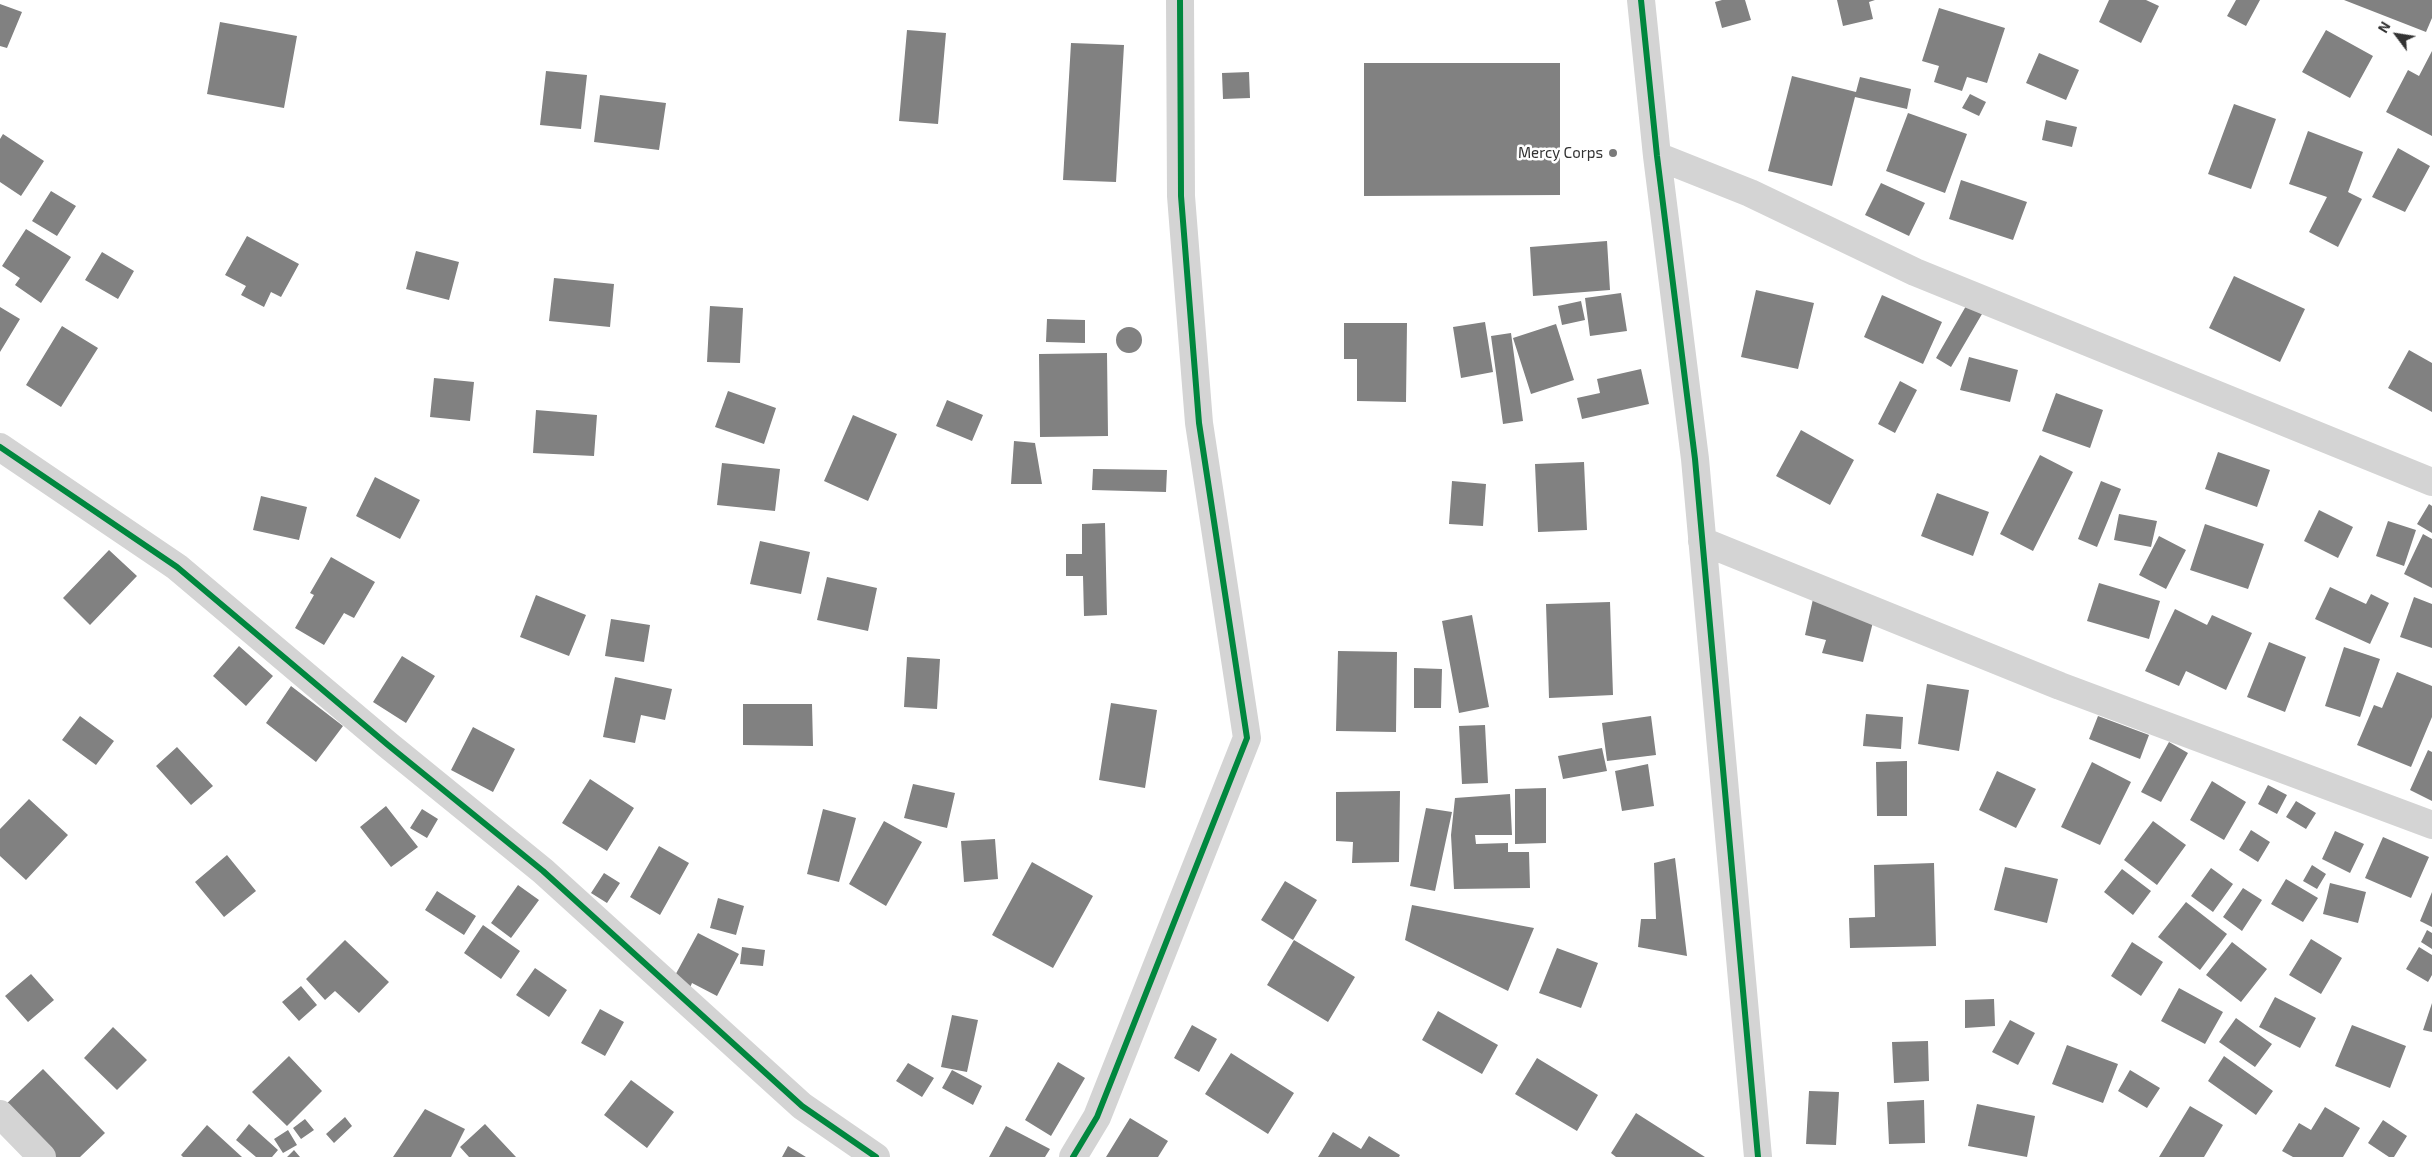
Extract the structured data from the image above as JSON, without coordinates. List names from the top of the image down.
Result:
{
  "places": ["Mercy Corps"],
  "north": "top left"
}
